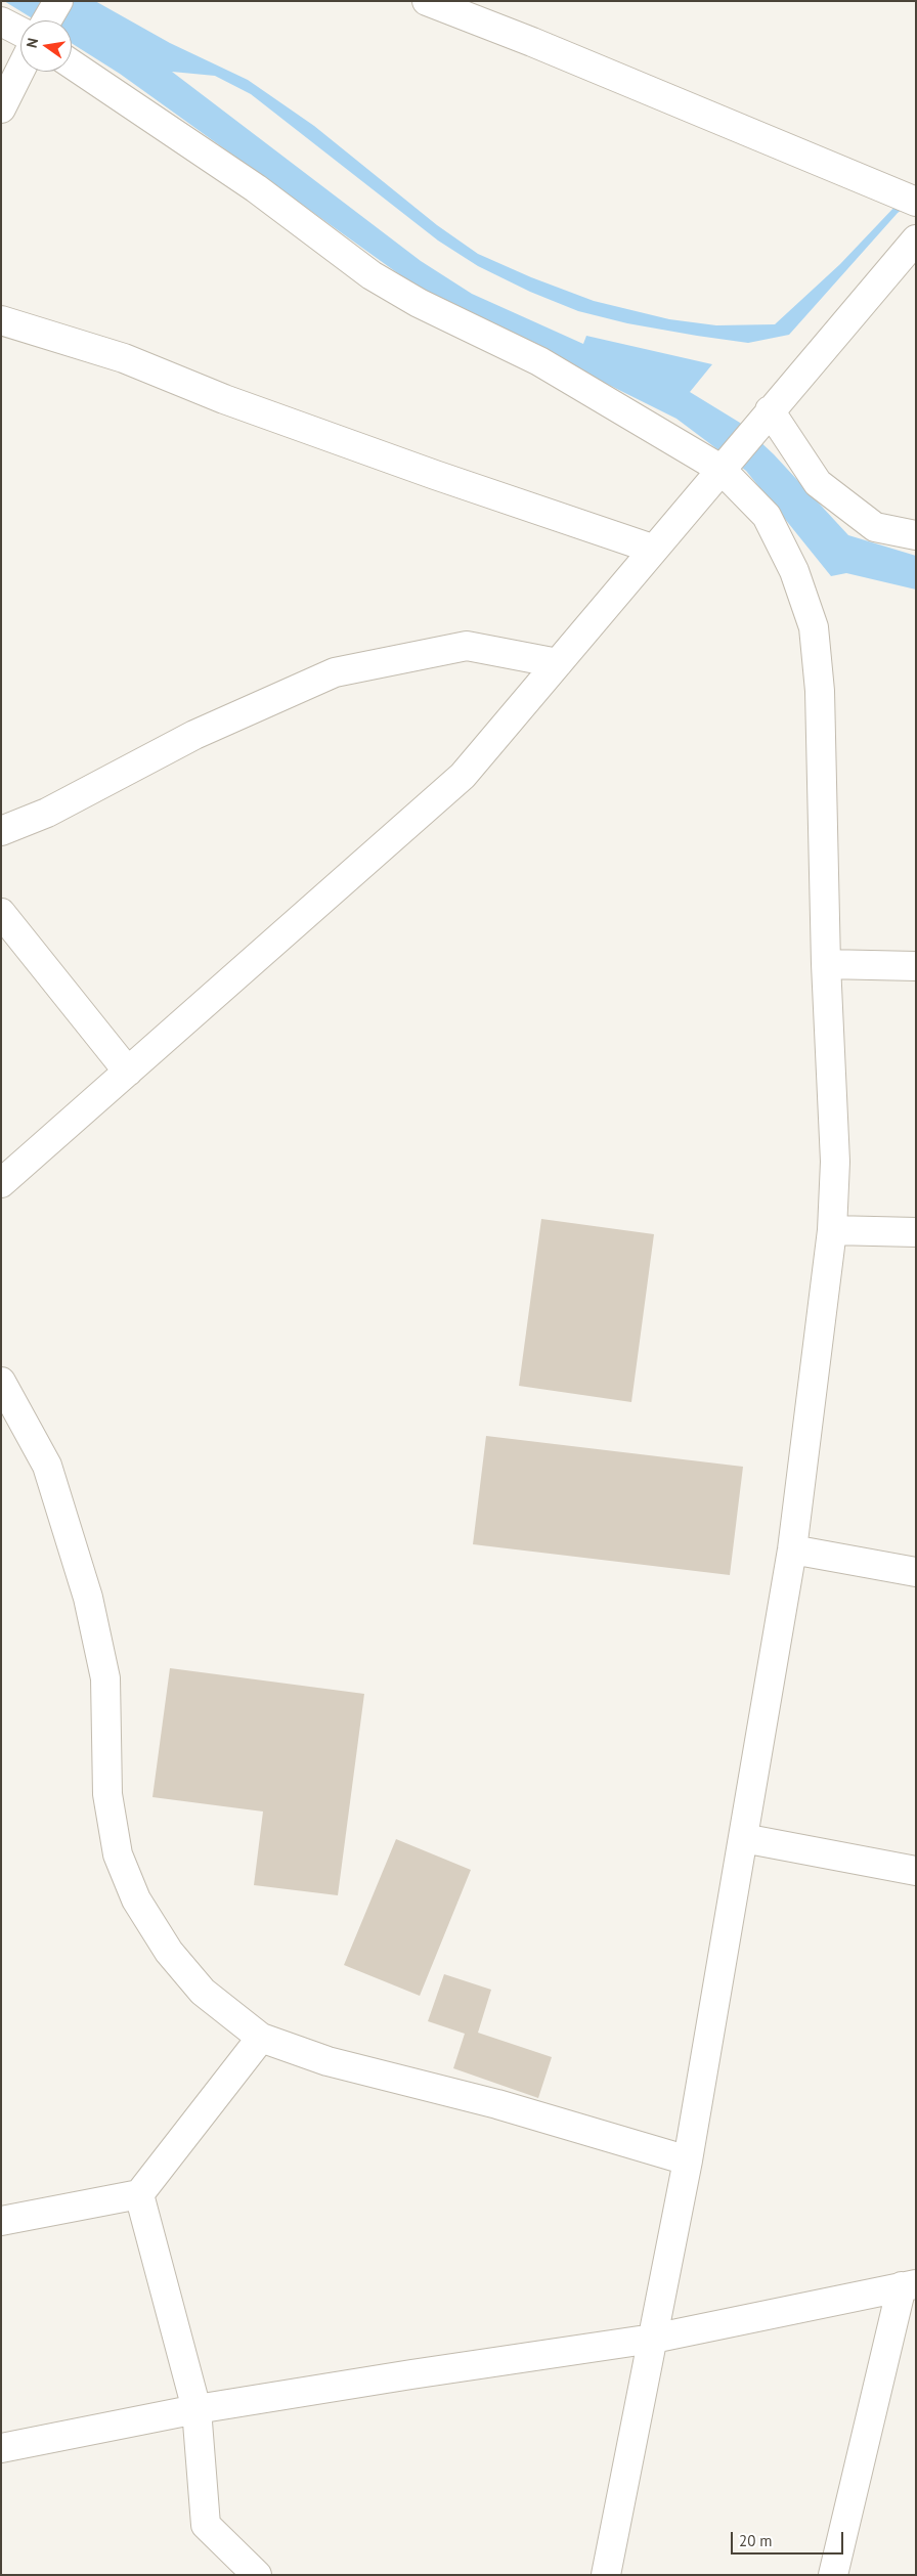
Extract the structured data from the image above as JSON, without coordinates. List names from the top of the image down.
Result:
{
  "scale_bar": "20 m",
  "north": "left"
}
